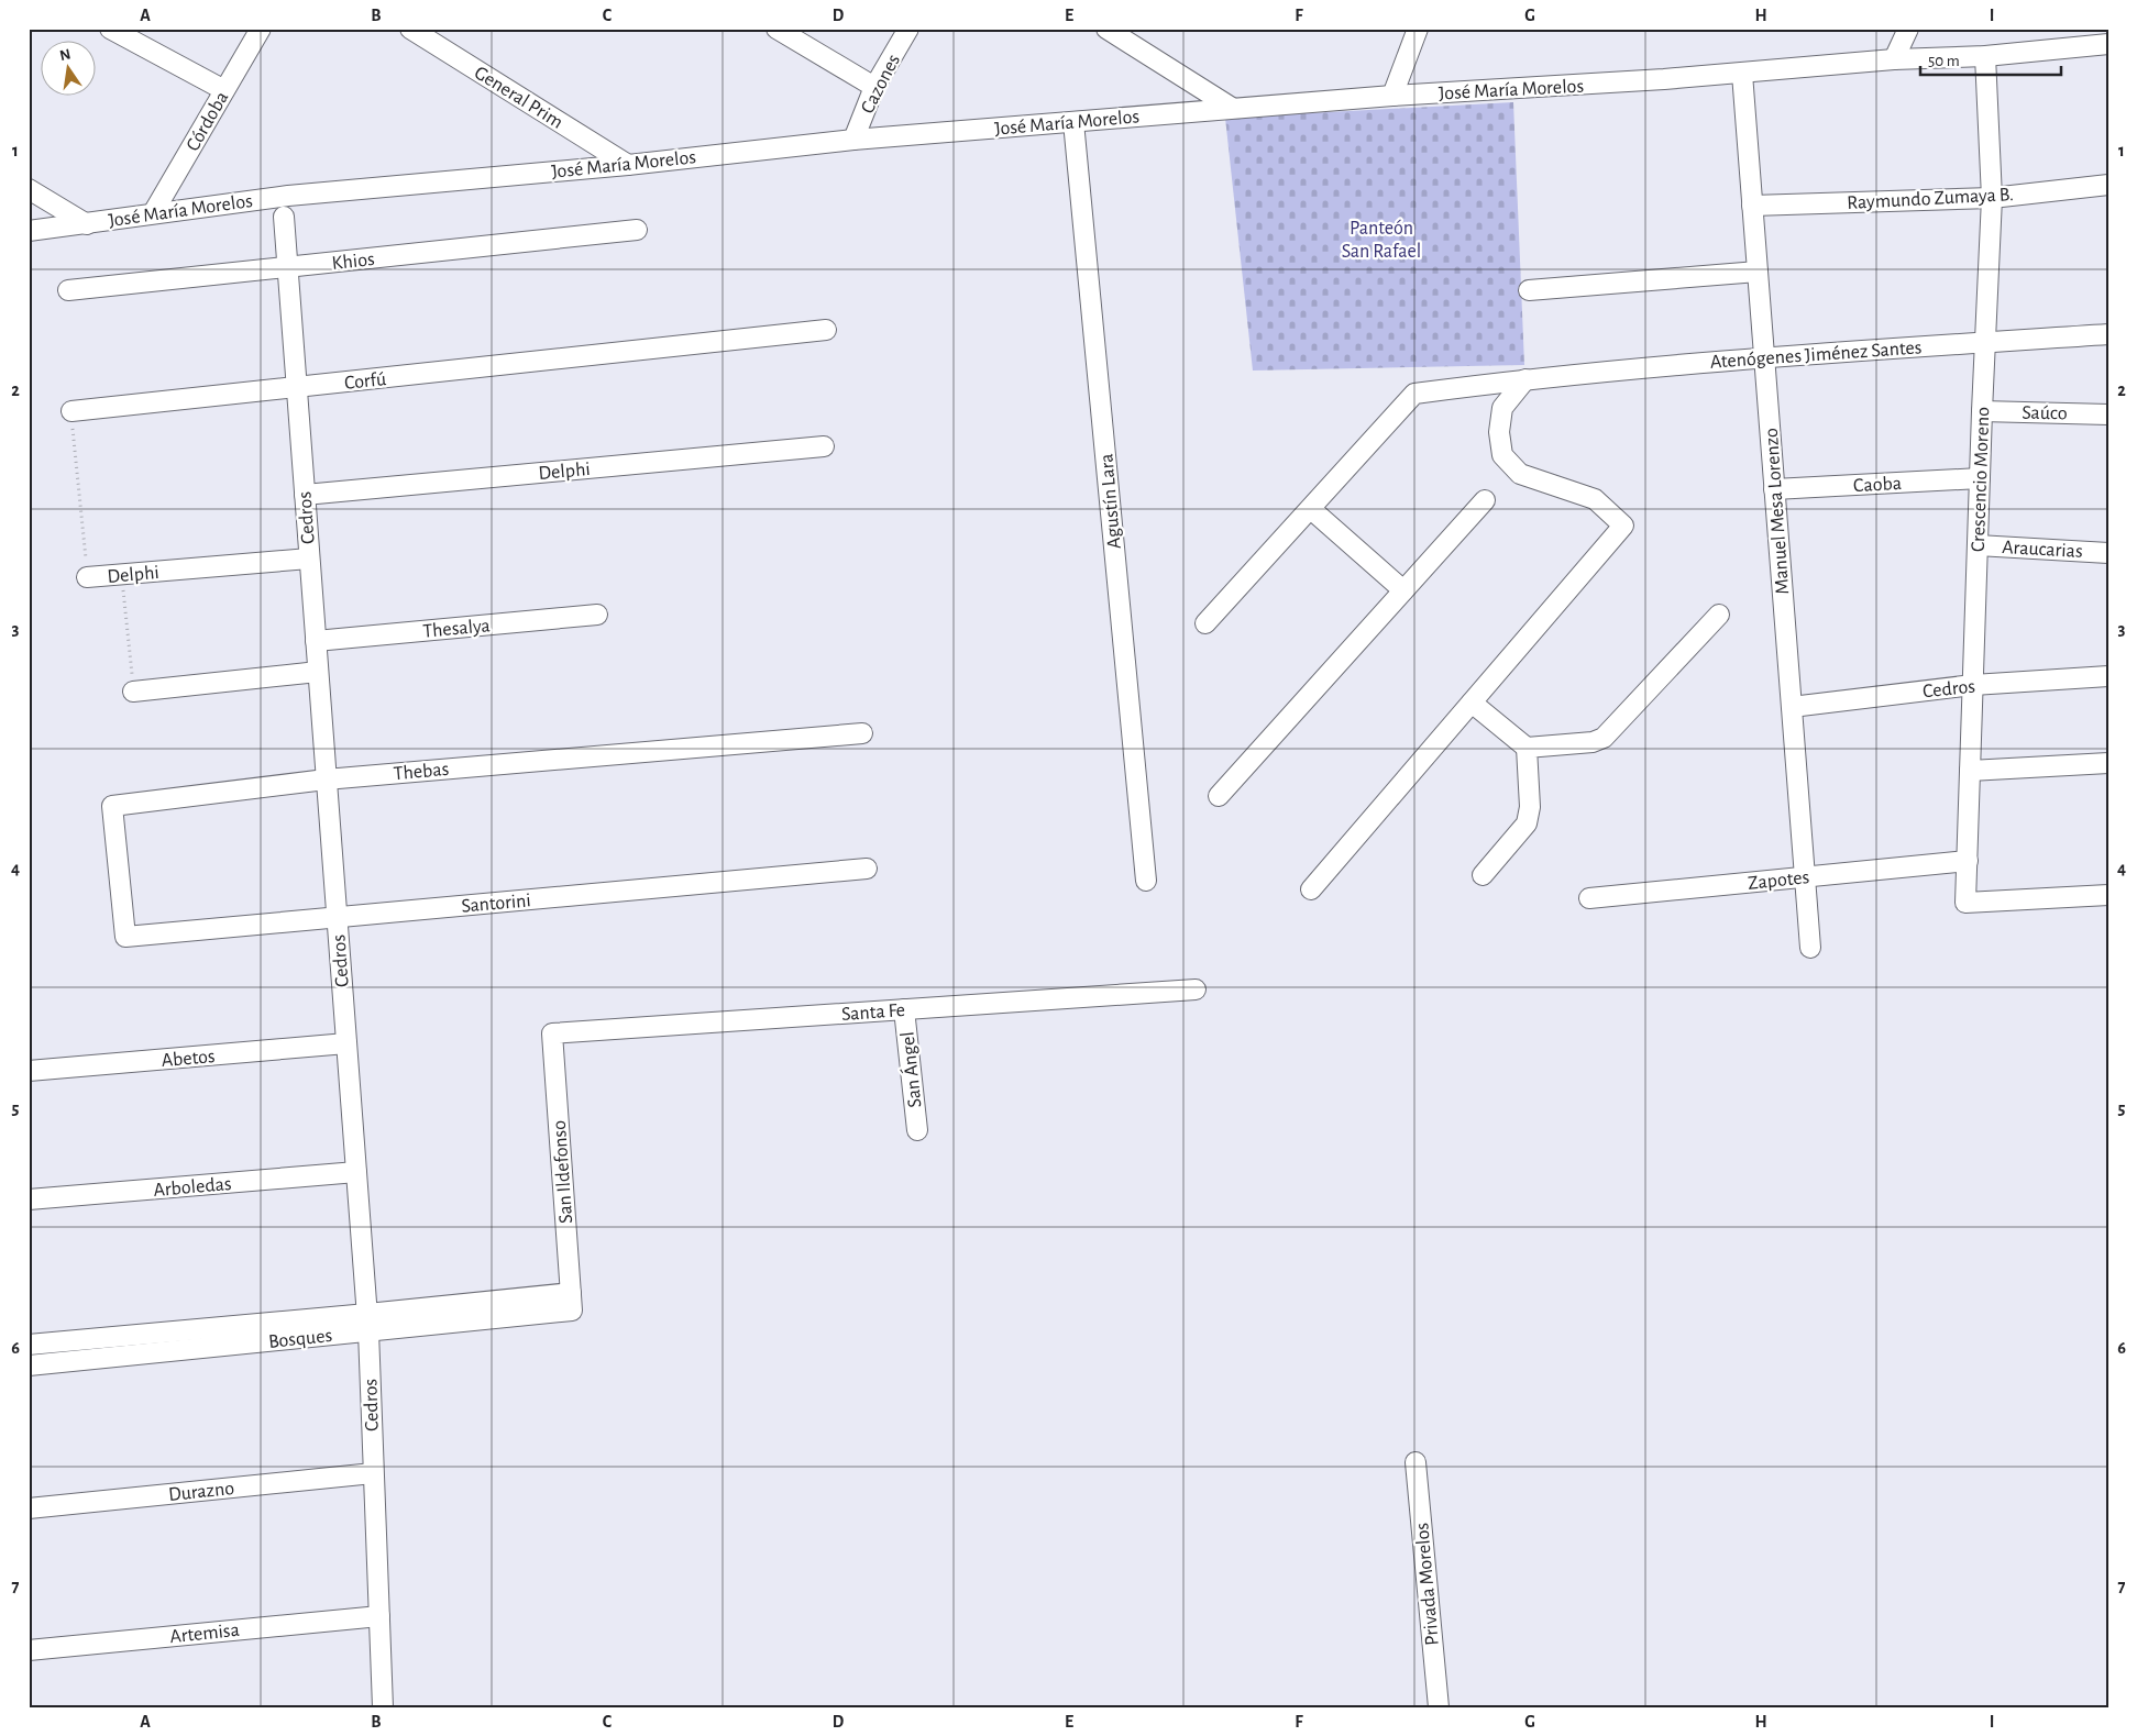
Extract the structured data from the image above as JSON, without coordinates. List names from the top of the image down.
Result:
{
  "streets": {
    "street": [
      "Cazones",
      "José María Morelos",
      "General Prim",
      "Córdoba",
      "Raymundo Zumaya B.",
      "Khios",
      "Atenógenes Jiménez Santes",
      "Corfú",
      "Saúco",
      "Delphi",
      "Crescencio Moreno",
      "Caoba",
      "Agustín Lara",
      "Manuel Mesa Lorenzo",
      "Cedros",
      "Araucarias",
      "Thesalya",
      "Thebas",
      "Zapotes",
      "Santorini",
      "Santa Fe",
      "Abetos",
      "San Ángel",
      "San Ildefonso",
      "Arboledas",
      "Bosques",
      "Durazno",
      "Privada Morelos",
      "Artemisa"
    ]
  },
  "crossings": [
    ["Cazones", "José María Morelos"],
    ["José María Morelos", "General Prim"],
    ["José María Morelos", "Córdoba"],
    ["José María Morelos", "Crescencio Moreno"],
    ["José María Morelos", "Agustín Lara"],
    ["José María Morelos", "Manuel Mesa Lorenzo"],
    ["Raymundo Zumaya B.", "Crescencio Moreno"],
    ["Raymundo Zumaya B.", "Manuel Mesa Lorenzo"],
    ["Khios", "Cedros"],
    ["Atenógenes Jiménez Santes", "Crescencio Moreno"],
    ["Atenógenes Jiménez Santes", "Manuel Mesa Lorenzo"],
    ["Corfú", "Cedros"],
    ["Saúco", "Crescencio Moreno"],
    ["Delphi", "Cedros"],
    ["Crescencio Moreno", "Caoba"],
    ["Crescencio Moreno", "Cedros"],
    ["Crescencio Moreno", "Araucarias"],
    ["Crescencio Moreno", "Zapotes"],
    ["Caoba", "Manuel Mesa Lorenzo"],
    ["Manuel Mesa Lorenzo", "Cedros"],
    ["Manuel Mesa Lorenzo", "Zapotes"],
    ["Cedros", "Thesalya"],
    ["Cedros", "Thebas"],
    ["Cedros", "Santorini"],
    ["Cedros", "Abetos"],
    ["Cedros", "Arboledas"],
    ["Cedros", "Bosques"],
    ["Cedros", "Durazno"],
    ["Cedros", "Artemisa"],
    ["Thebas", "Santorini"],
    ["Santa Fe", "San Ángel"],
    ["Santa Fe", "San Ildefonso"],
    ["San Ildefonso", "Bosques"]
  ],
  "parks": ["Panteón San Rafael"],
  "scale_bar": "50 m",
  "north": "top",
  "grid": {
    "columns": [
      "A",
      "B",
      "C",
      "D",
      "E",
      "F",
      "G",
      "H",
      "I"
    ],
    "rows": [
      "1",
      "2",
      "3",
      "4",
      "5",
      "6",
      "7"
    ]
  }
}
